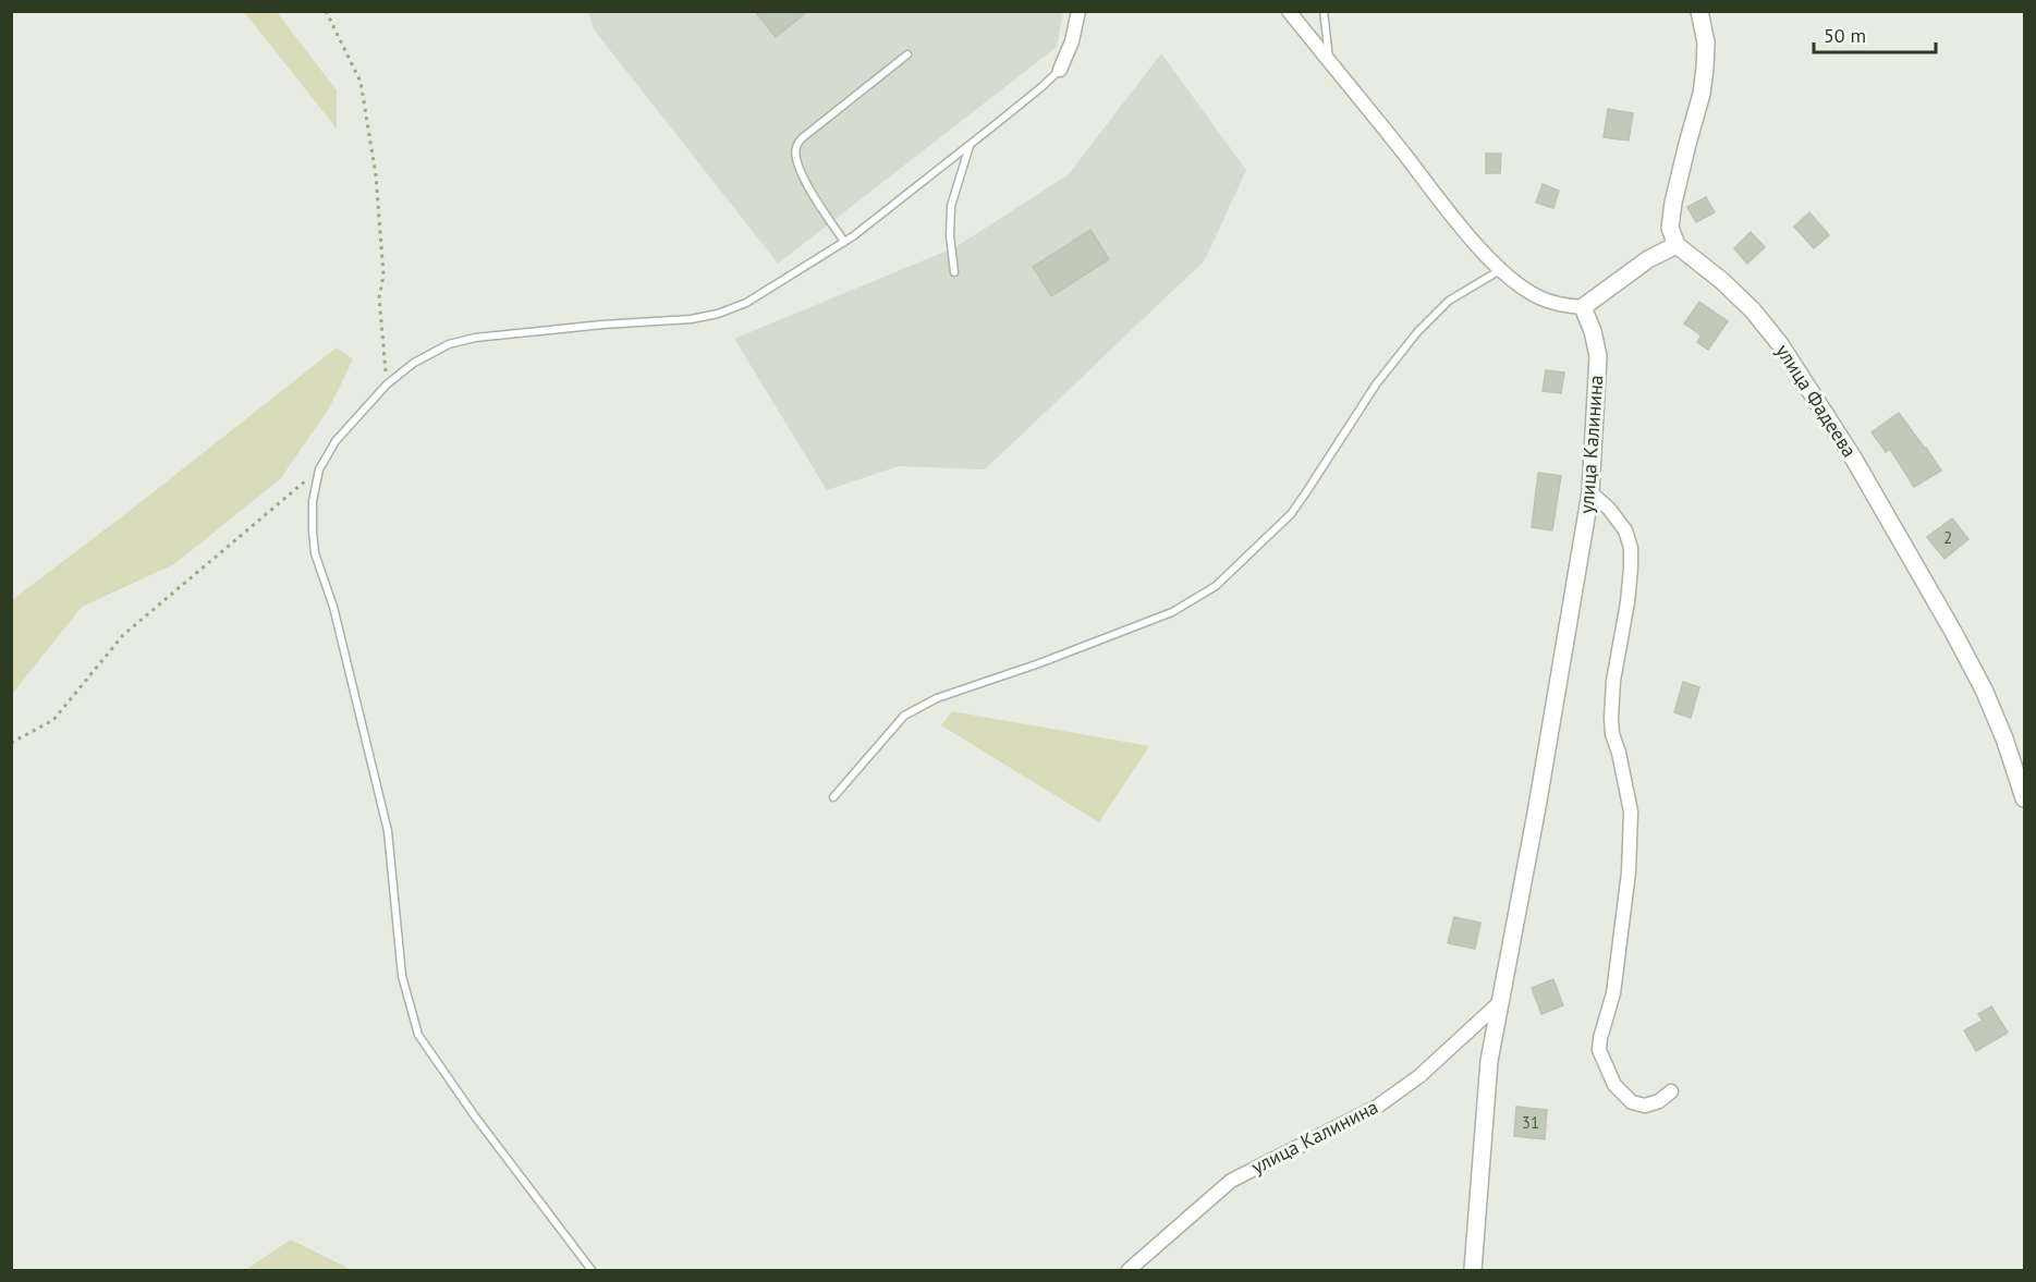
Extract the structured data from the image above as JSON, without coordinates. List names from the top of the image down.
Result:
{
  "streets": {
    "street": ["улица Фадеева", "улица Калинина"]
  },
  "house_numbers": ["2", "31"],
  "scale_bar": "50 m"
}
